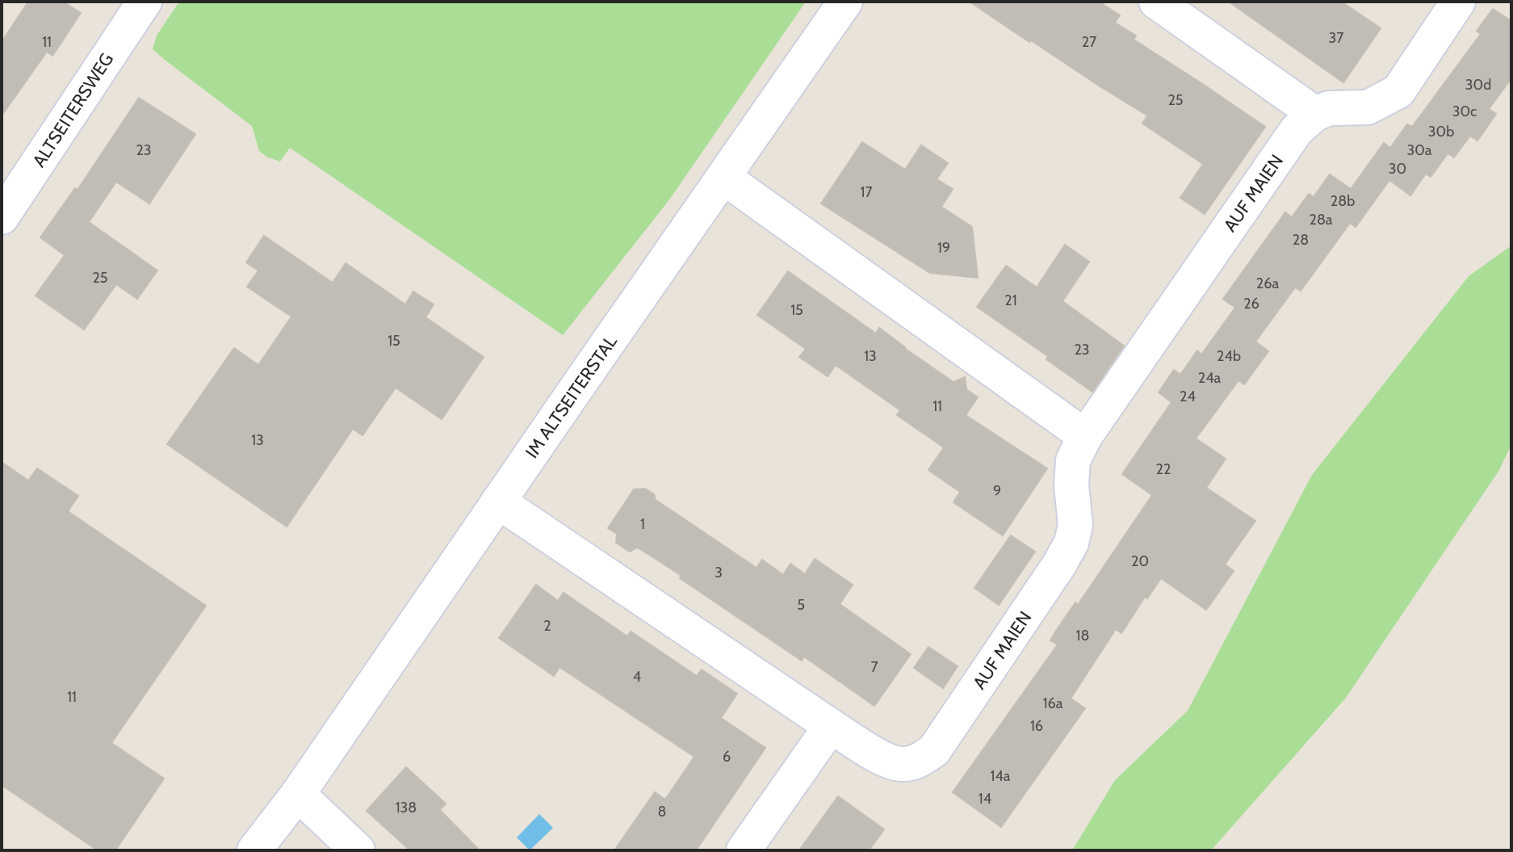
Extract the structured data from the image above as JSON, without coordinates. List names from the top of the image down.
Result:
{
  "streets": {
    "street": ["ALTSEITERSWEG", "AUF MAIEN", "IM ALTSEITERSTAL"]
  },
  "crossings": [
    ["AUF MAIEN", "IM ALTSEITERSTAL"]
  ],
  "house_numbers": [
    "37",
    "11",
    "27",
    "30d",
    "25",
    "30c",
    "30b",
    "23",
    "30a",
    "30",
    "17",
    "28b",
    "28a",
    "28",
    "19",
    "25",
    "26a",
    "21",
    "26",
    "15",
    "15",
    "23",
    "13",
    "24b",
    "24a",
    "24",
    "11",
    "13",
    "22",
    "9",
    "1",
    "20",
    "3",
    "5",
    "2",
    "18",
    "7",
    "4",
    "11",
    "16a",
    "16",
    "6",
    "14a",
    "14",
    "138",
    "8"
  ]
}
